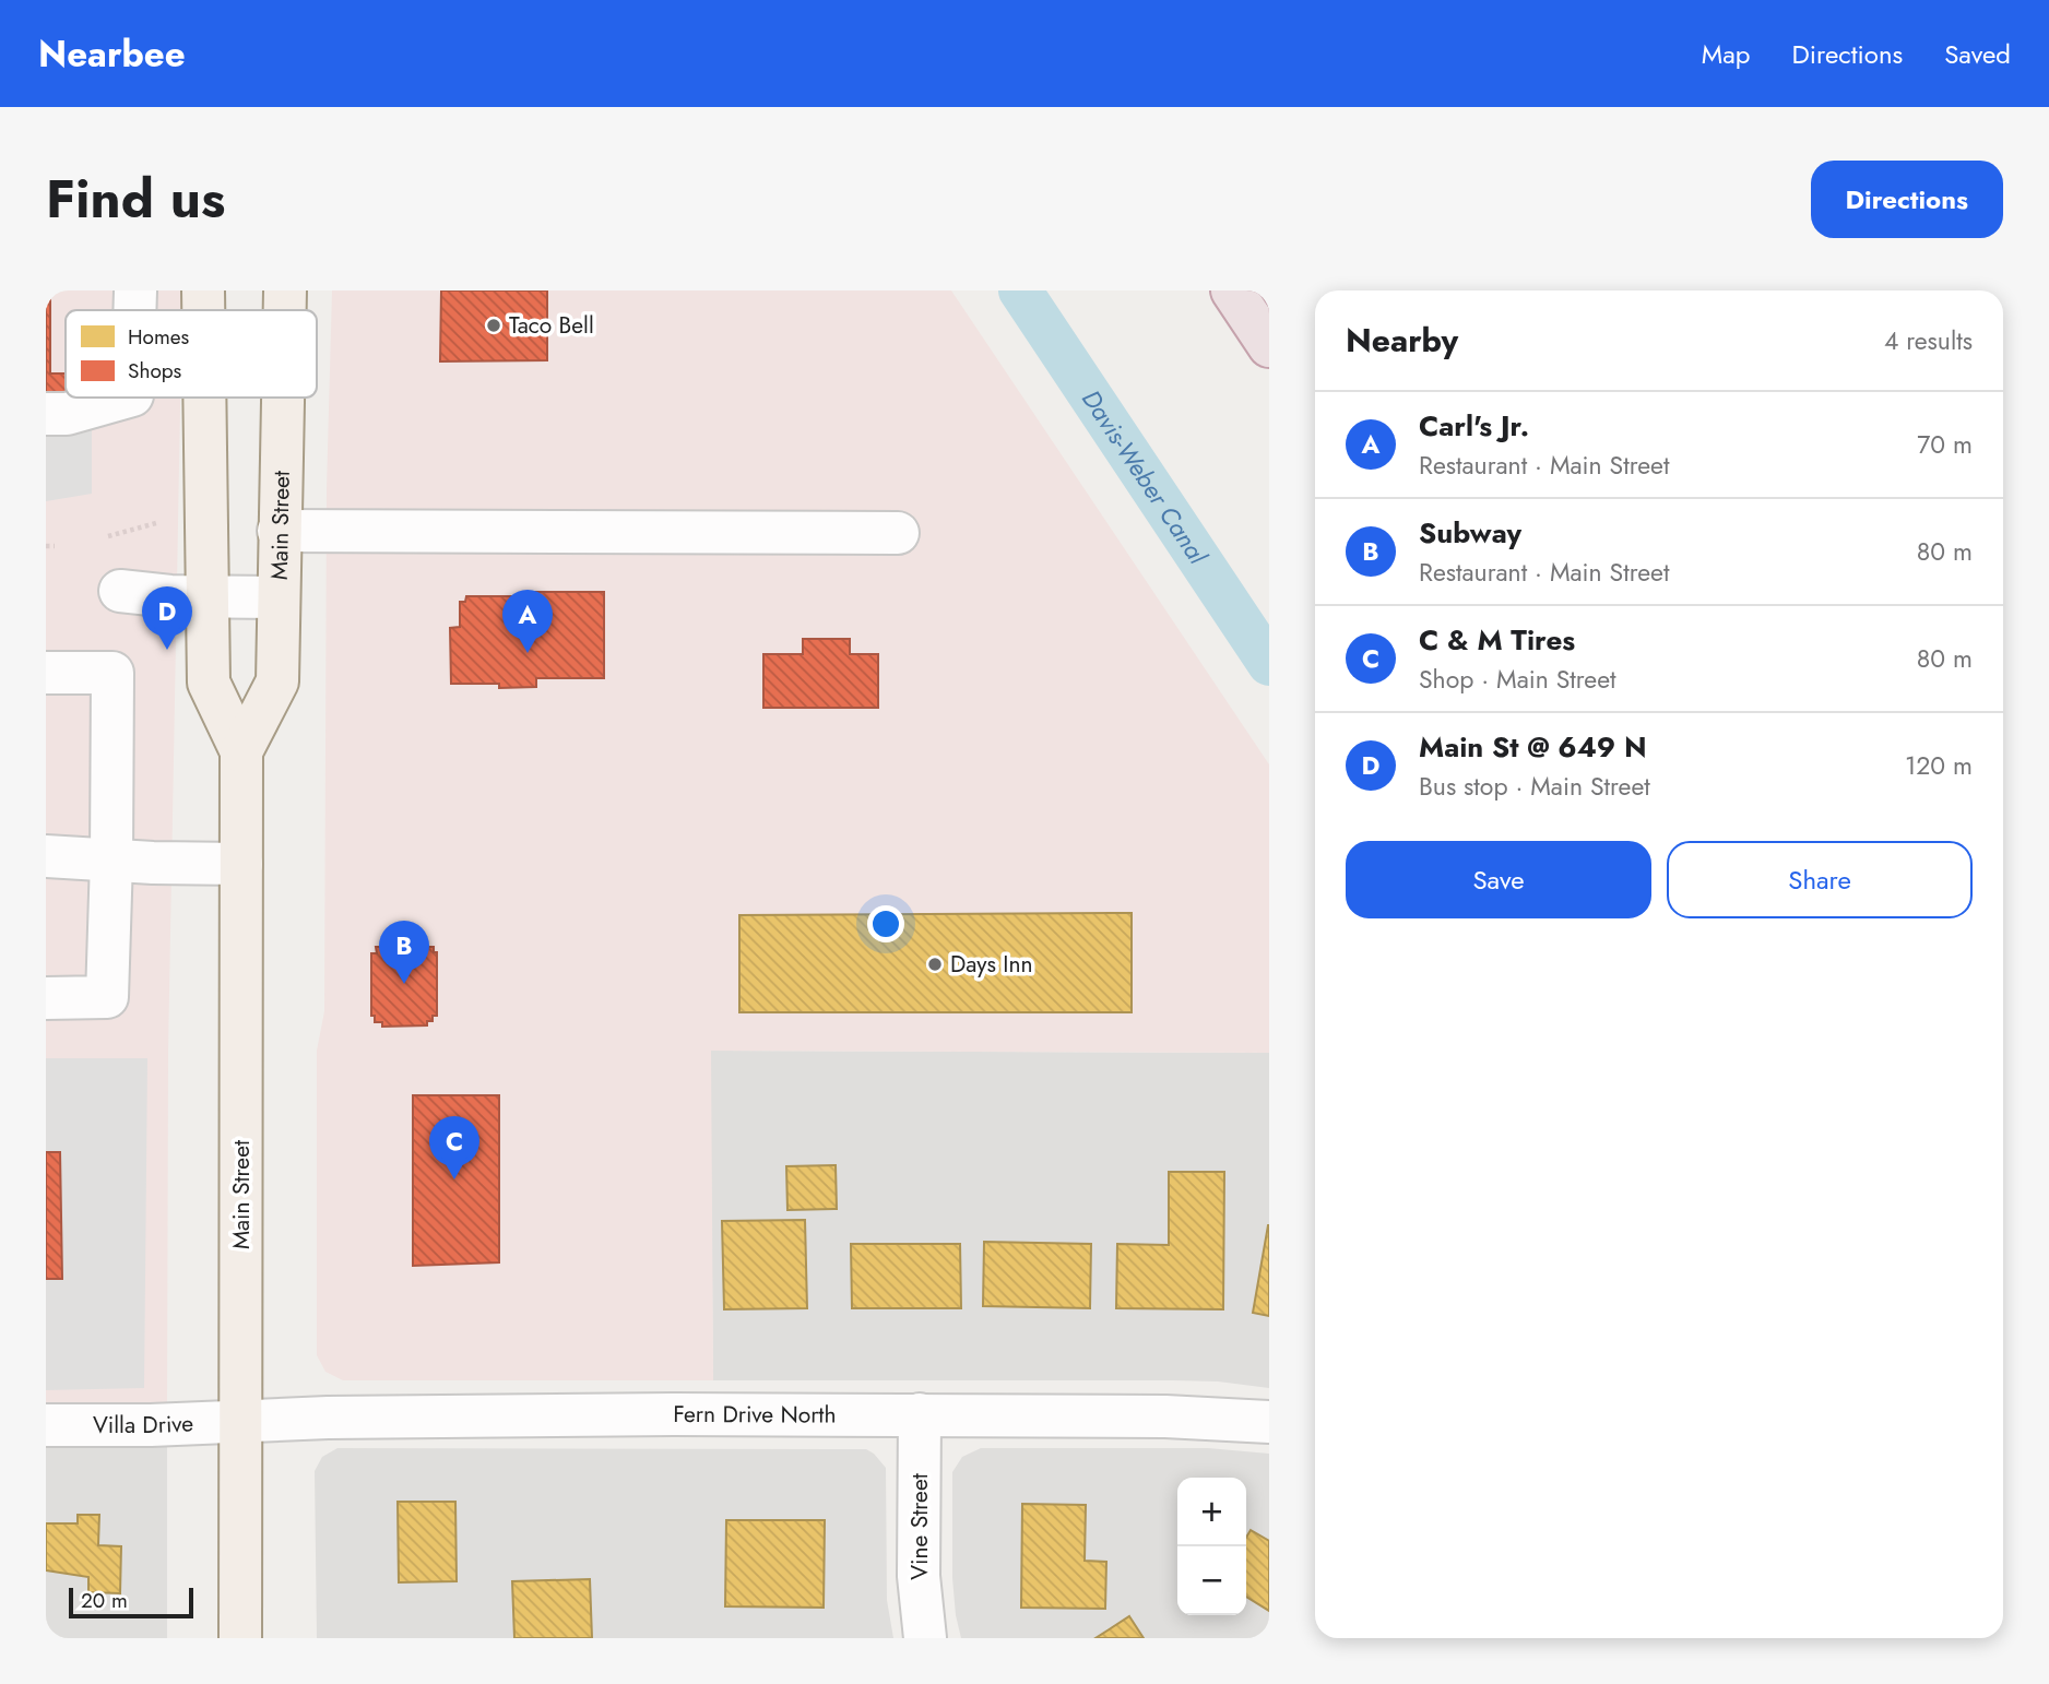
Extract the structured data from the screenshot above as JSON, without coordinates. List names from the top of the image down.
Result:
{
  "streets": {
    "main road": ["Main Street"],
    "street": ["Fern Drive North", "Villa Drive", "Vine Street"]
  },
  "crossings": [
    ["Main Street", "Fern Drive North"],
    ["Main Street", "Villa Drive"],
    ["Fern Drive North", "Villa Drive"],
    ["Fern Drive North", "Vine Street"]
  ],
  "water": ["Davis-Weber Canal"],
  "places": ["Taco Bell", "Days Inn"],
  "legend": ["Homes", "Shops"],
  "scale_bar": "20 m",
  "page": {
    "header": "Nearbee",
    "nav": ["Map", "Directions", "Saved"],
    "title": "Find us",
    "buttons": [
      "Directions",
      ["Save", "Share"]
    ],
    "heading": ["Nearby", "4 results"],
    "list": [
      {
        "mark": "A",
        "name": "Carl's Jr.",
        "note": "Restaurant · Main Street",
        "value": "70 m"
      },
      {
        "mark": "B",
        "name": "Subway",
        "note": "Restaurant · Main Street",
        "value": "80 m"
      },
      {
        "mark": "C",
        "name": "C & M Tires",
        "note": "Shop · Main Street",
        "value": "80 m"
      },
      {
        "mark": "D",
        "name": "Main St @ 649 N",
        "note": "Bus stop · Main Street",
        "value": "120 m"
      }
    ],
    "pins": [
      "D",
      "A",
      "B",
      "C"
    ],
    "map_buttons": ["+", "−"],
    "scale": "20 m"
  }
}
